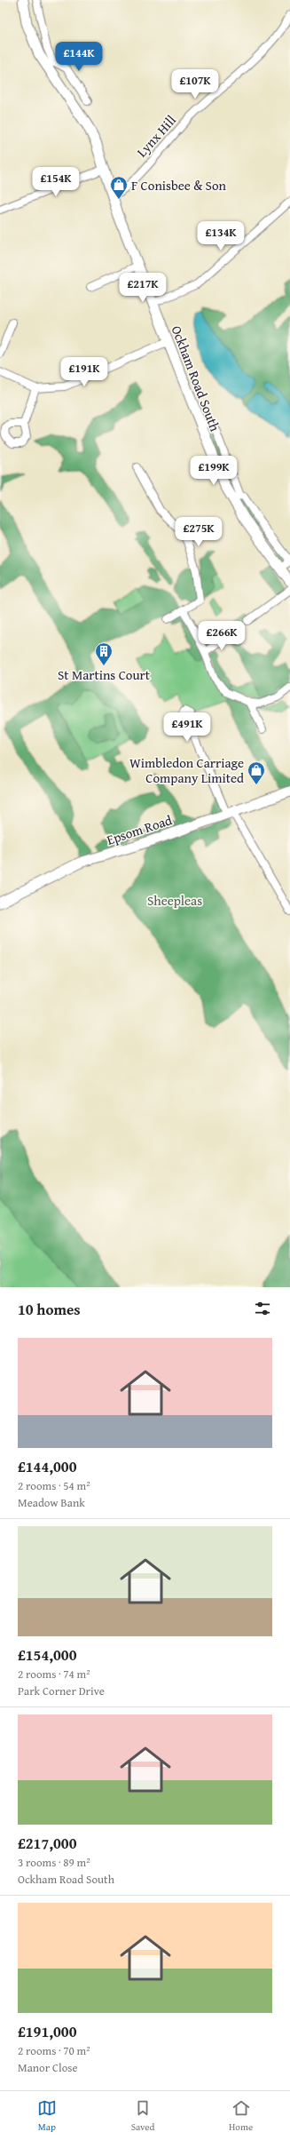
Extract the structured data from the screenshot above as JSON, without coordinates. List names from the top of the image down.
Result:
{
  "streets": {
    "main road": ["Ockham Road South", "Epsom Road"],
    "street": ["Lynx Hill"]
  },
  "crossings": [
    ["Lynx Hill", "Ockham Road South"]
  ],
  "parks": ["Sheepleas"],
  "places": {
    "shop": ["F Conisbee & Son", "Wimbledon Carriage Company Limited"],
    "building": ["St Martins Court"]
  },
  "page": {
    "price": [
      "£144K",
      "£107K",
      "£154K",
      "£134K",
      "£217K",
      "£191K",
      "£199K",
      "£275K",
      "£266K",
      "£491K"
    ],
    "heading": "10 homes",
    "list": [
      {
        "name": "£144,000",
        "note": "2 rooms · 54 m² · Meadow Bank"
      },
      {
        "name": "£154,000",
        "note": "2 rooms · 74 m² · Park Corner Drive"
      },
      {
        "name": "£217,000",
        "note": "3 rooms · 89 m² · Ockham Road South"
      },
      {
        "name": "£191,000",
        "note": "2 rooms · 70 m² · Manor Close"
      }
    ],
    "tabs": ["Map", "Saved", "Home"]
  }
}
